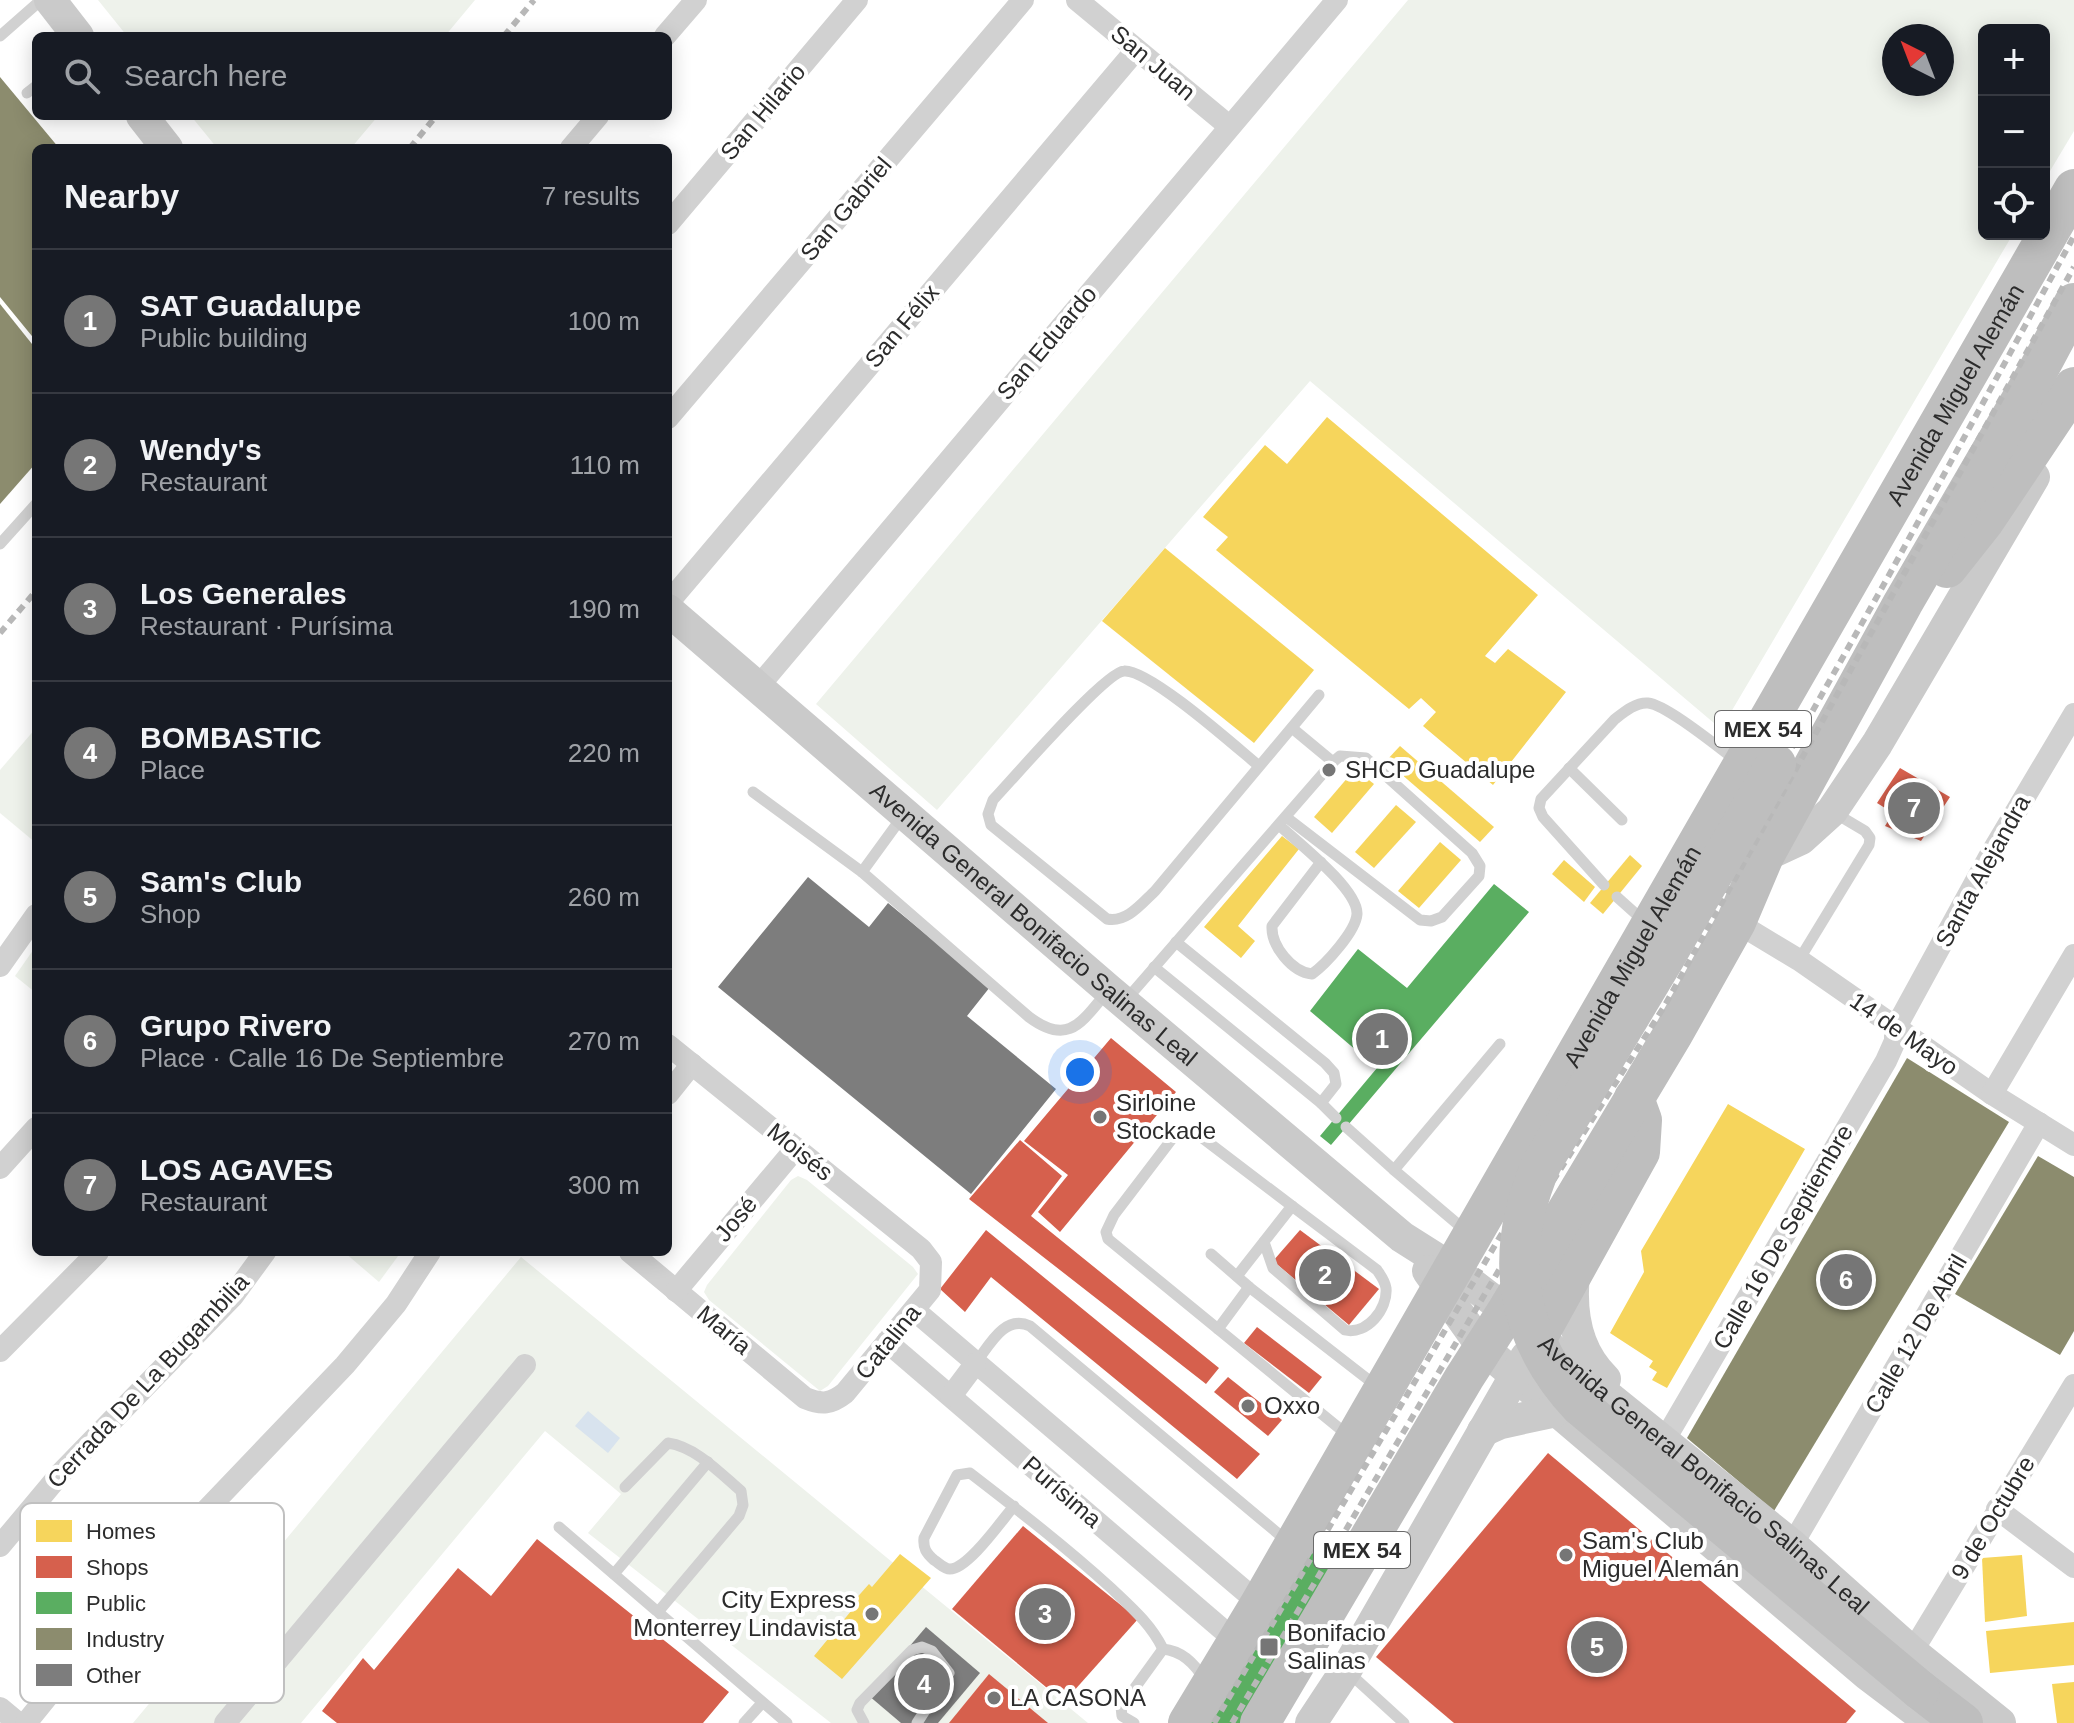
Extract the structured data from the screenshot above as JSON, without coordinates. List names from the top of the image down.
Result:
{
  "streets": {
    "highway": ["Avenida Miguel Alemán", "MEX 54"],
    "street": [
      "San Juan",
      "San Hilario",
      "San Gabriel",
      "San Félix",
      "San Eduardo",
      "Santa Alejandra",
      "Avenida General Bonifacio Salinas Leal",
      "14 de Mayo",
      "Moisés",
      "José",
      "Calle 16 De Septiembre",
      "María",
      "Calle 12 De Abril",
      "Catalina",
      "Cerrada De La Bugambilia",
      "Purísima",
      "9 de Octubre"
    ]
  },
  "crossings": [
    ["San Juan", "San Félix"],
    ["San Juan", "San Eduardo"],
    ["San Eduardo", "Avenida General Bonifacio Salinas Leal"],
    ["Avenida Miguel Alemán", "Avenida General Bonifacio Salinas Leal"],
    ["Avenida Miguel Alemán", "Purísima"],
    ["MEX 54", "Avenida General Bonifacio Salinas Leal"],
    ["MEX 54", "14 de Mayo"],
    ["Santa Alejandra", "14 de Mayo"],
    ["Santa Alejandra", "Calle 16 De Septiembre"],
    ["Avenida General Bonifacio Salinas Leal", "Calle 16 De Septiembre"],
    ["Avenida General Bonifacio Salinas Leal", "Calle 12 De Abril"],
    ["Avenida General Bonifacio Salinas Leal", "9 de Octubre"],
    ["14 de Mayo", "Calle 16 De Septiembre"],
    ["14 de Mayo", "Calle 12 De Abril"],
    ["Moisés", "José"],
    ["Moisés", "Catalina"],
    ["José", "María"],
    ["María", "Catalina"],
    ["Catalina", "Purísima"]
  ],
  "places": {
    "other": [
      "SHCP Guadalupe",
      "Sirloine Stockade",
      "Oxxo",
      "Sam's Club Miguel Alemán",
      "City Express Monterrey Lindavista",
      "LA CASONA"
    ],
    "transit": ["Bonifacio Salinas"]
  },
  "legend": [
    "Homes",
    "Shops",
    "Public",
    "Industry",
    "Other"
  ],
  "north": "top left",
  "page": {
    "map_buttons": ["+", "−"],
    "search": "Search here",
    "heading": ["Nearby", "7 results"],
    "list": [
      {
        "mark": "1",
        "name": "SAT Guadalupe",
        "note": "Public building",
        "value": "100 m"
      },
      {
        "mark": "2",
        "name": "Wendy's",
        "note": "Restaurant",
        "value": "110 m"
      },
      {
        "mark": "3",
        "name": "Los Generales",
        "note": "Restaurant · Purísima",
        "value": "190 m"
      },
      {
        "mark": "4",
        "name": "BOMBASTIC",
        "note": "Place",
        "value": "220 m"
      },
      {
        "mark": "5",
        "name": "Sam's Club",
        "note": "Shop",
        "value": "260 m"
      },
      {
        "mark": "6",
        "name": "Grupo Rivero",
        "note": "Place · Calle 16 De Septiembre",
        "value": "270 m"
      },
      {
        "mark": "7",
        "name": "LOS AGAVES",
        "note": "Restaurant",
        "value": "300 m"
      }
    ],
    "pins": [
      "7",
      "1",
      "2",
      "6",
      "3",
      "5",
      "4"
    ]
  }
}
